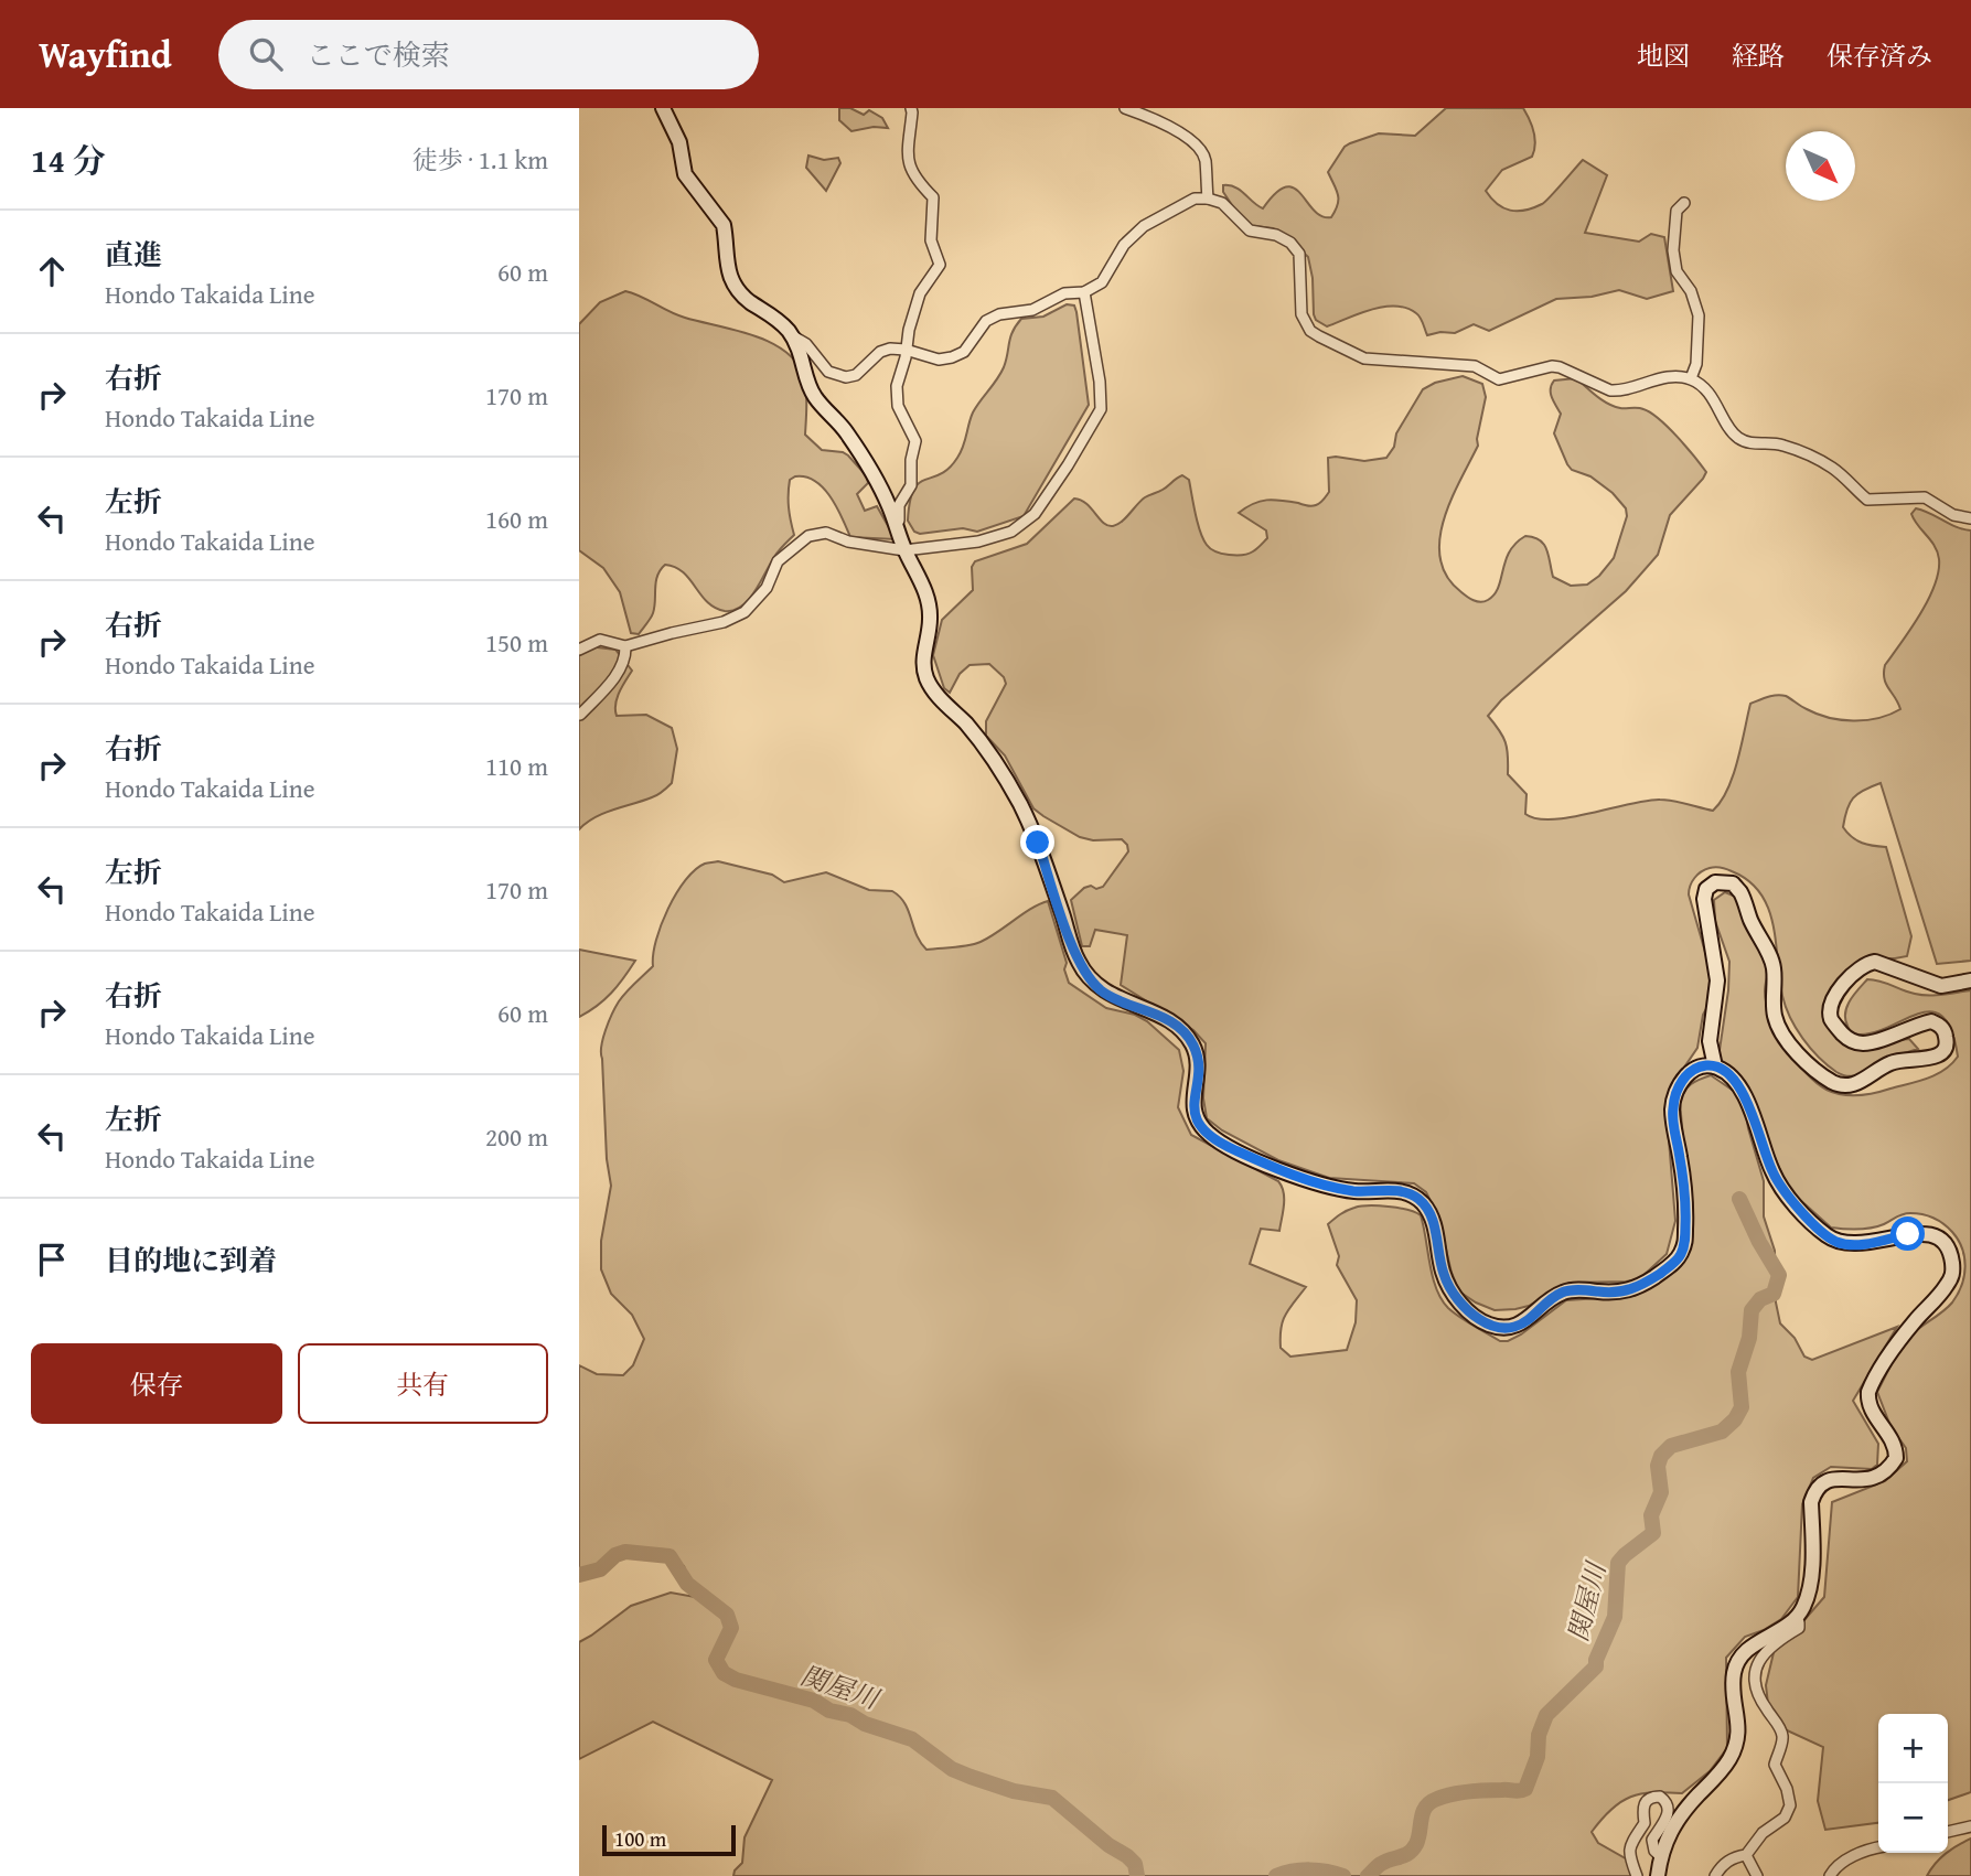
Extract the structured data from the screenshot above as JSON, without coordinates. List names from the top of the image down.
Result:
{
  "water": ["関屋川"],
  "scale_bar": "100 m",
  "north": "bottom right",
  "page": {
    "header": "Wayfind",
    "search": "ここで検索",
    "nav": ["地図", "経路", "保存済み"],
    "heading": ["14 分", "徒歩 · 1.1 km"],
    "list": [
      ["直進", "Hondo Takaida Line", "60 m"],
      ["右折", "Hondo Takaida Line", "170 m"],
      ["左折", "Hondo Takaida Line", "160 m"],
      ["右折", "Hondo Takaida Line", "150 m"],
      ["右折", "Hondo Takaida Line", "110 m"],
      ["左折", "Hondo Takaida Line", "170 m"],
      ["右折", "Hondo Takaida Line", "60 m"],
      ["左折", "Hondo Takaida Line", "200 m"],
      "目的地に到着"
    ],
    "buttons": ["保存", "共有"],
    "map_buttons": ["+", "−"],
    "scale": "100 m"
  }
}
